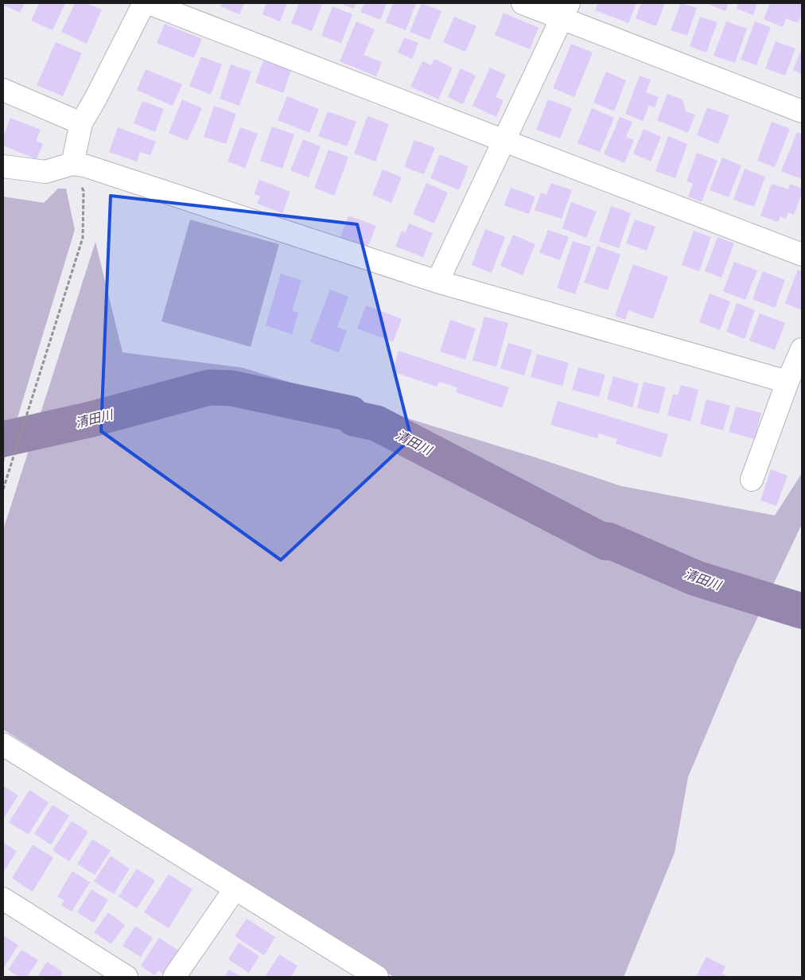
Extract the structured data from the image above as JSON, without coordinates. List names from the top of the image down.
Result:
{
  "water": ["清田川"]
}
